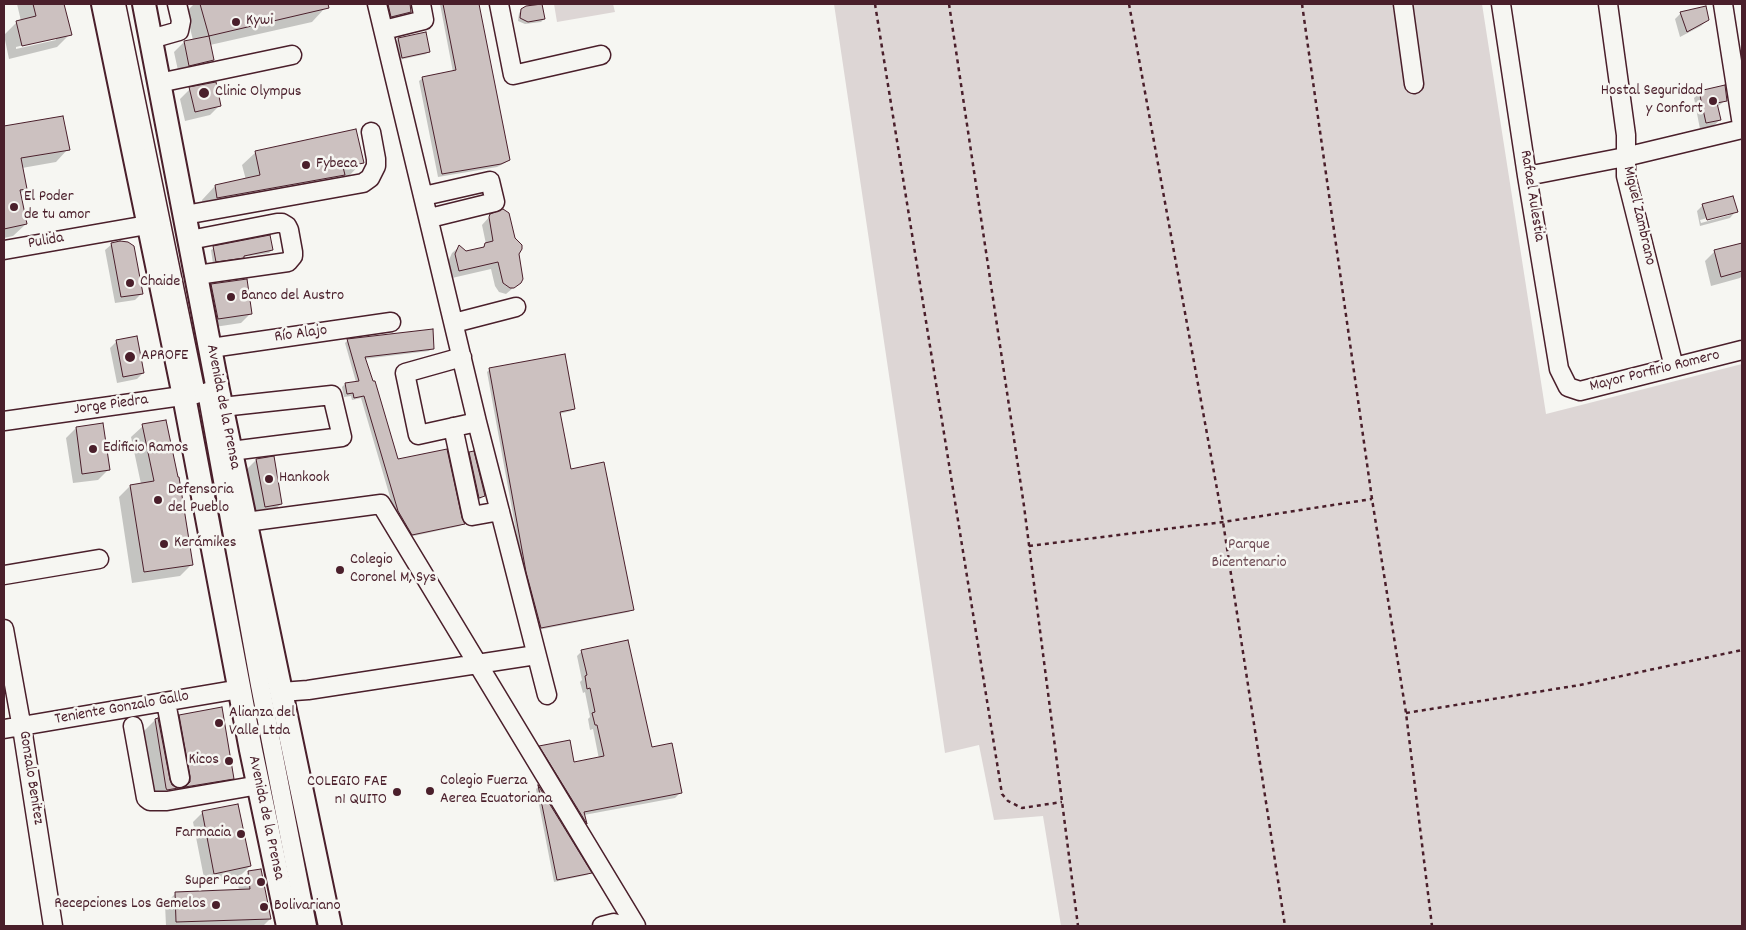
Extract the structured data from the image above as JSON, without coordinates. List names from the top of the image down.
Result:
{
  "streets": {
    "main road": ["Avenida de la Prensa"],
    "street": [
      "Rafael Aulestia",
      "Miguel Zambrano",
      "Pulida",
      "Río Alajo",
      "Mayor Porfirio Romero",
      "Jorge Piedra",
      "Teniente Gonzalo Gallo",
      "Gonzalo Benitez"
    ]
  },
  "crossings": [
    ["Rafael Aulestia", "Mayor Porfirio Romero"],
    ["Miguel Zambrano", "Mayor Porfirio Romero"],
    ["Pulida", "Avenida de la Prensa"],
    ["Río Alajo", "Avenida de la Prensa"],
    ["Jorge Piedra", "Avenida de la Prensa"],
    ["Avenida de la Prensa", "Teniente Gonzalo Gallo"],
    ["Teniente Gonzalo Gallo", "Gonzalo Benitez"]
  ],
  "parks": ["Parque Bicentenario"],
  "places": [
    "Kywi",
    "Clinic Olympus",
    "Hostal Seguridad y Confort",
    "Fybeca",
    "El Poder de tu amor",
    "Chaide",
    "Banco del Austro",
    "APROFE",
    "Edificio Ramos",
    "Hankook",
    "Defensoria del Pueblo",
    "Kerámikes",
    "Colegio Coronel M, Sys",
    "Alianza del Valle Ltda",
    "Kicos",
    "Colegio Fuerza Aerea Ecuatoriana",
    "COLEGIO FAE n1 QUITO",
    "Farmacia",
    "Super Paco",
    "Recepciones Los Gemelos",
    "Bolivariano"
  ]
}
